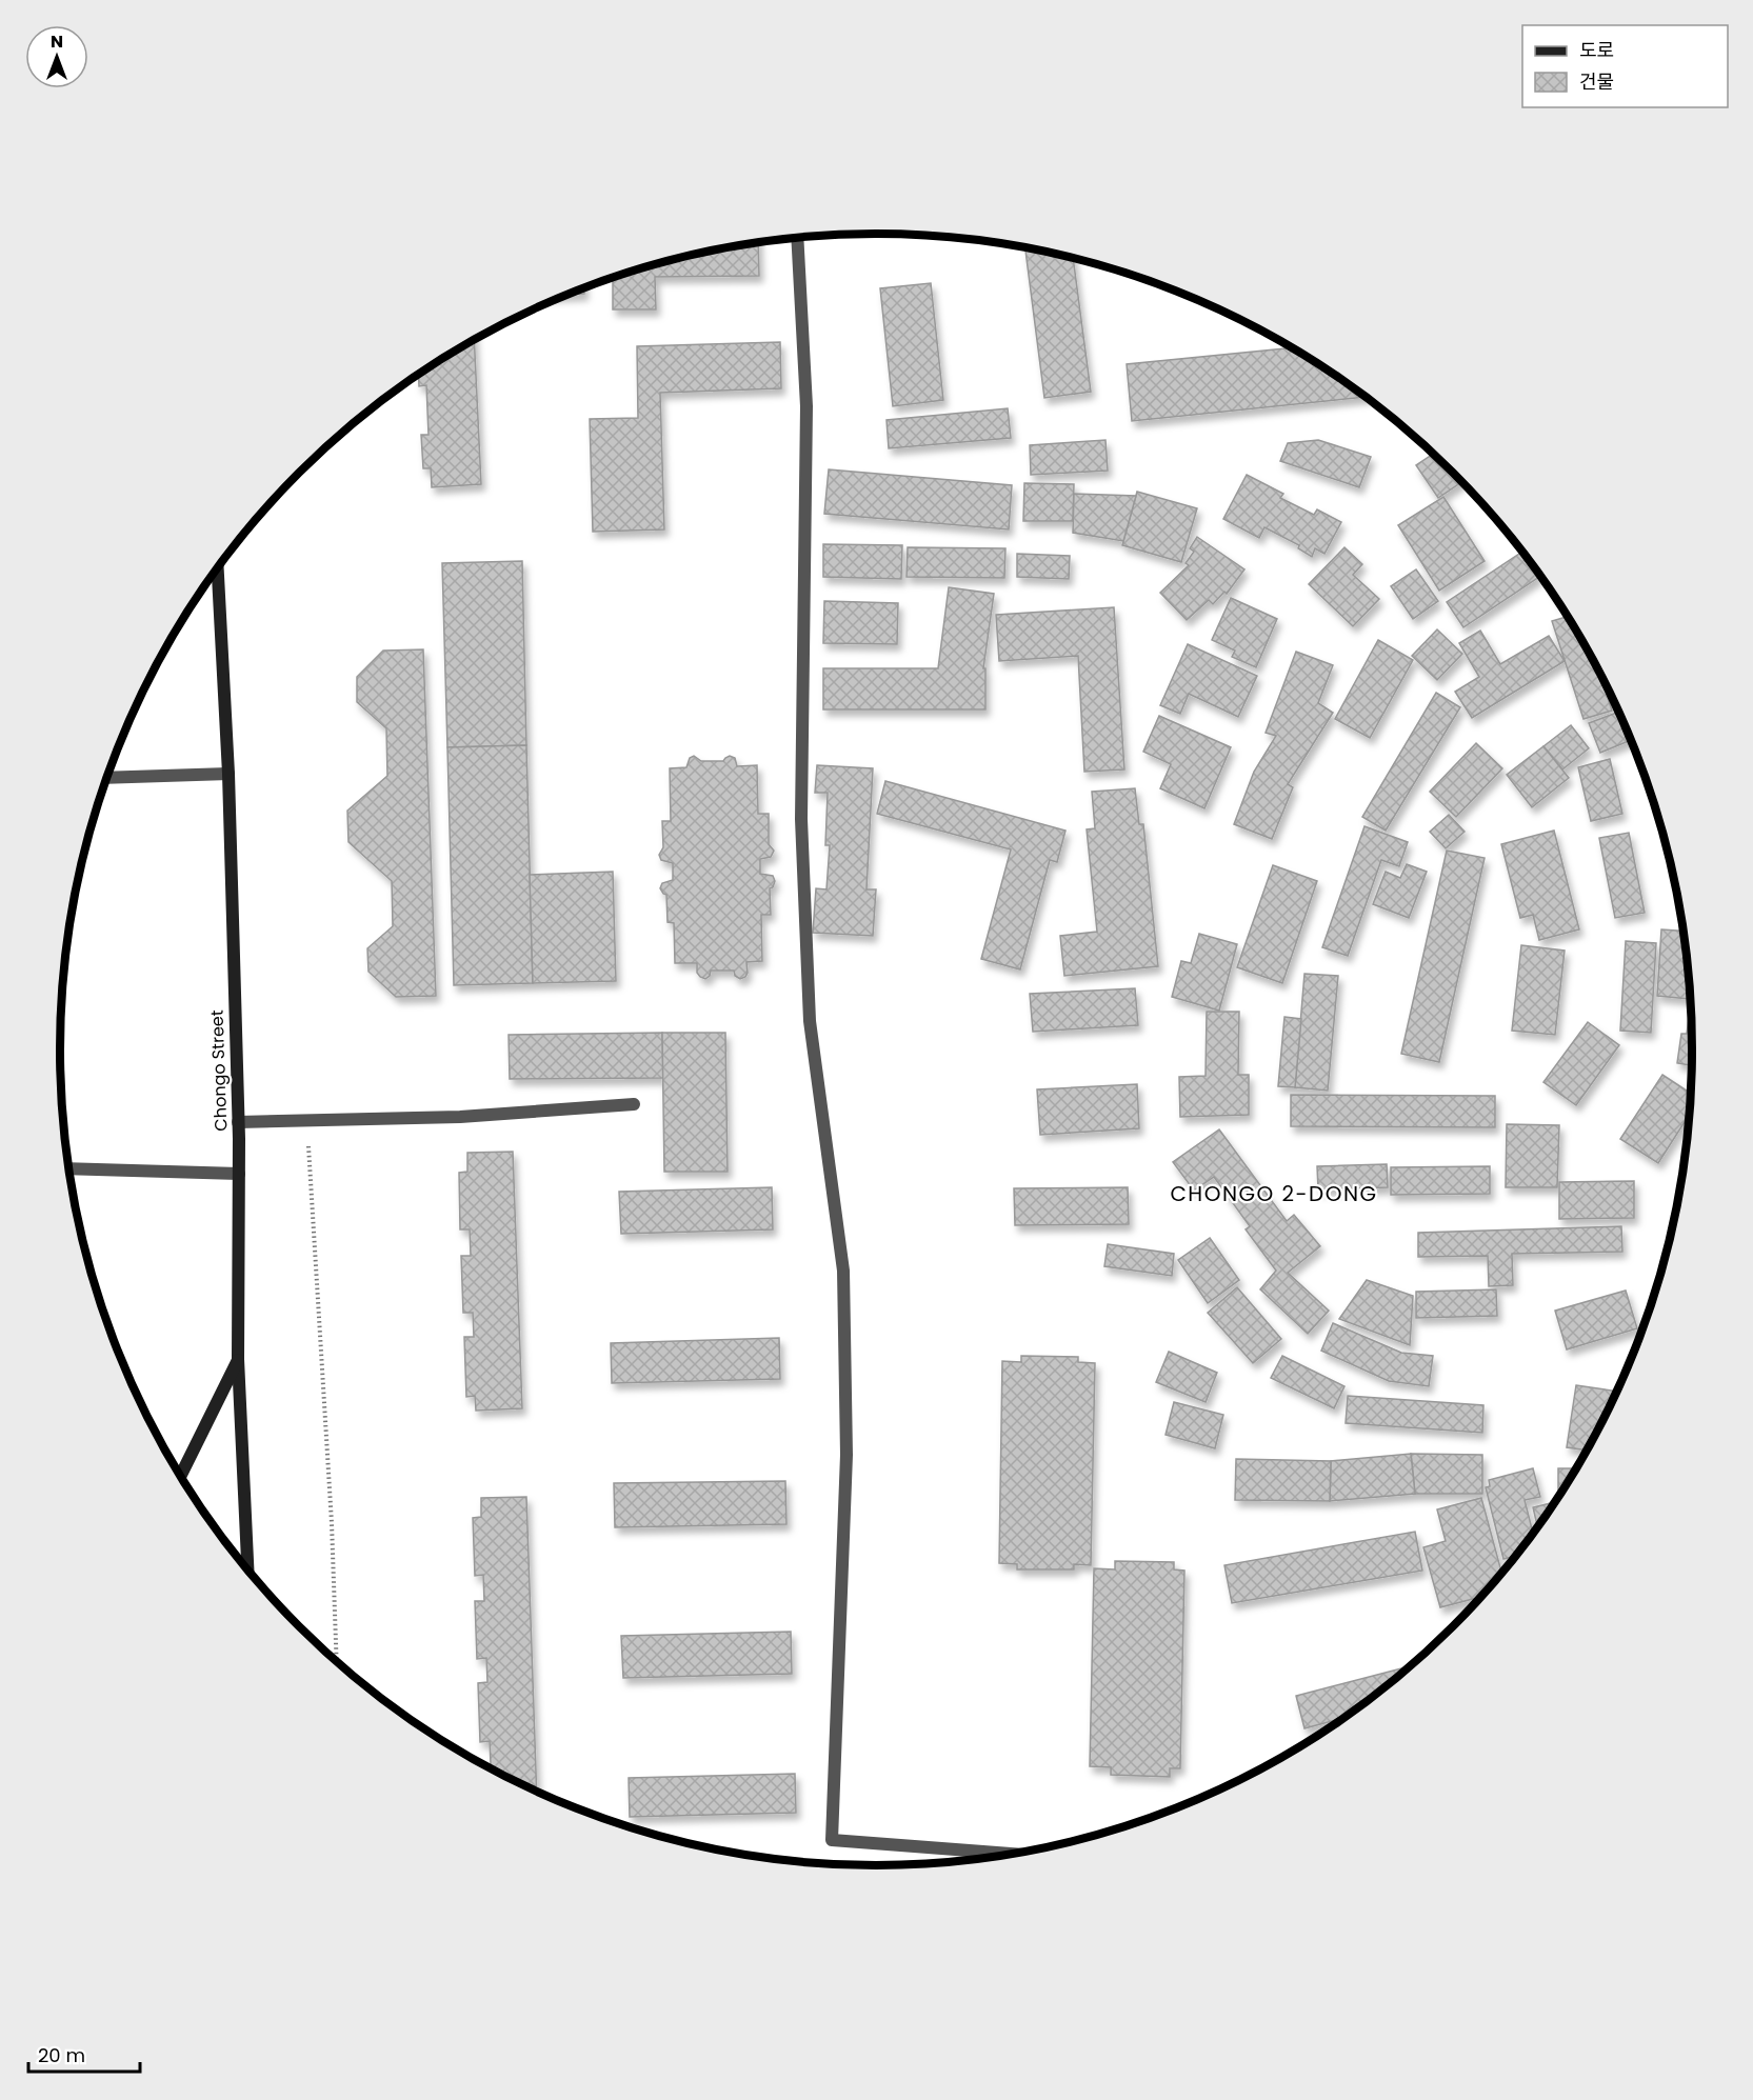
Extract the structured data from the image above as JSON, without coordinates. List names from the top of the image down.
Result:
{
  "streets": {
    "main road": ["Chongo Street"]
  },
  "districts": ["CHONGO 2-DONG"],
  "legend": ["도로", "건물"],
  "scale_bar": "20 m",
  "north": "top"
}
